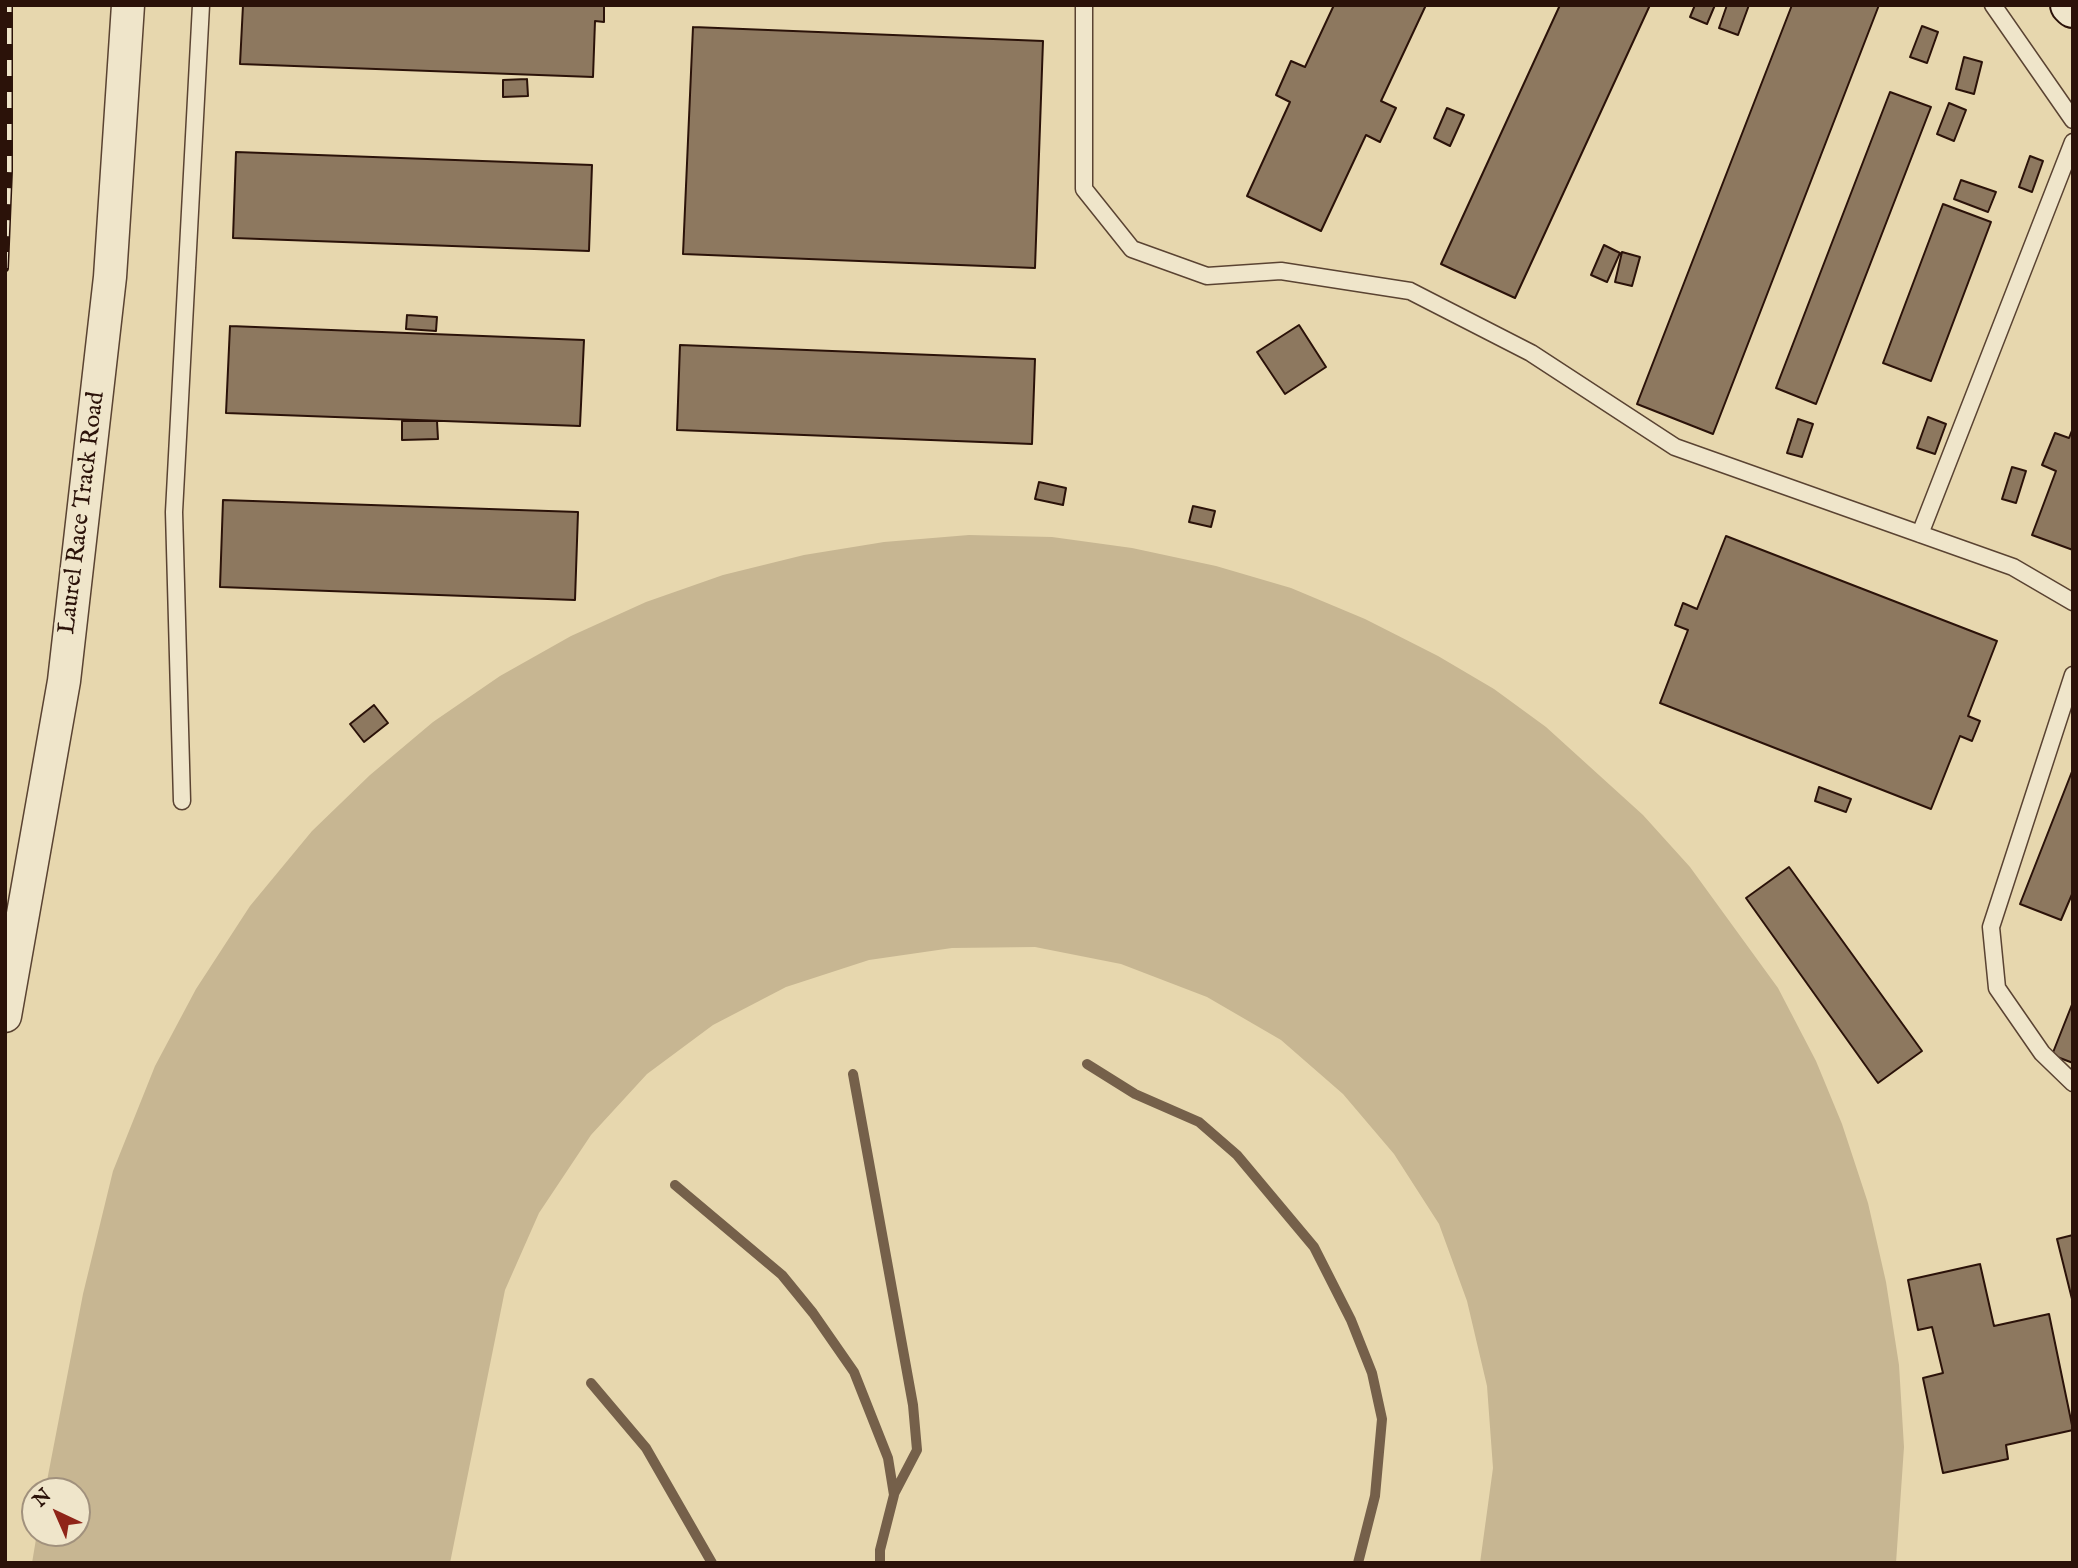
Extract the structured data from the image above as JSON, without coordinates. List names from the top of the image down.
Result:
{
  "streets": {
    "street": ["Laurel Race Track Road"]
  },
  "north": "top left"
}
